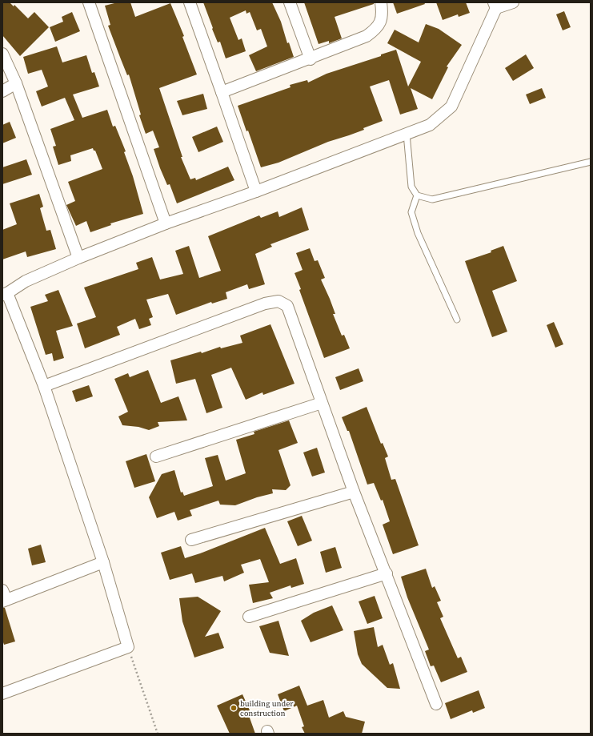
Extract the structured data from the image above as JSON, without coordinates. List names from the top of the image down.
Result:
{
  "places": ["building under construction"]
}
